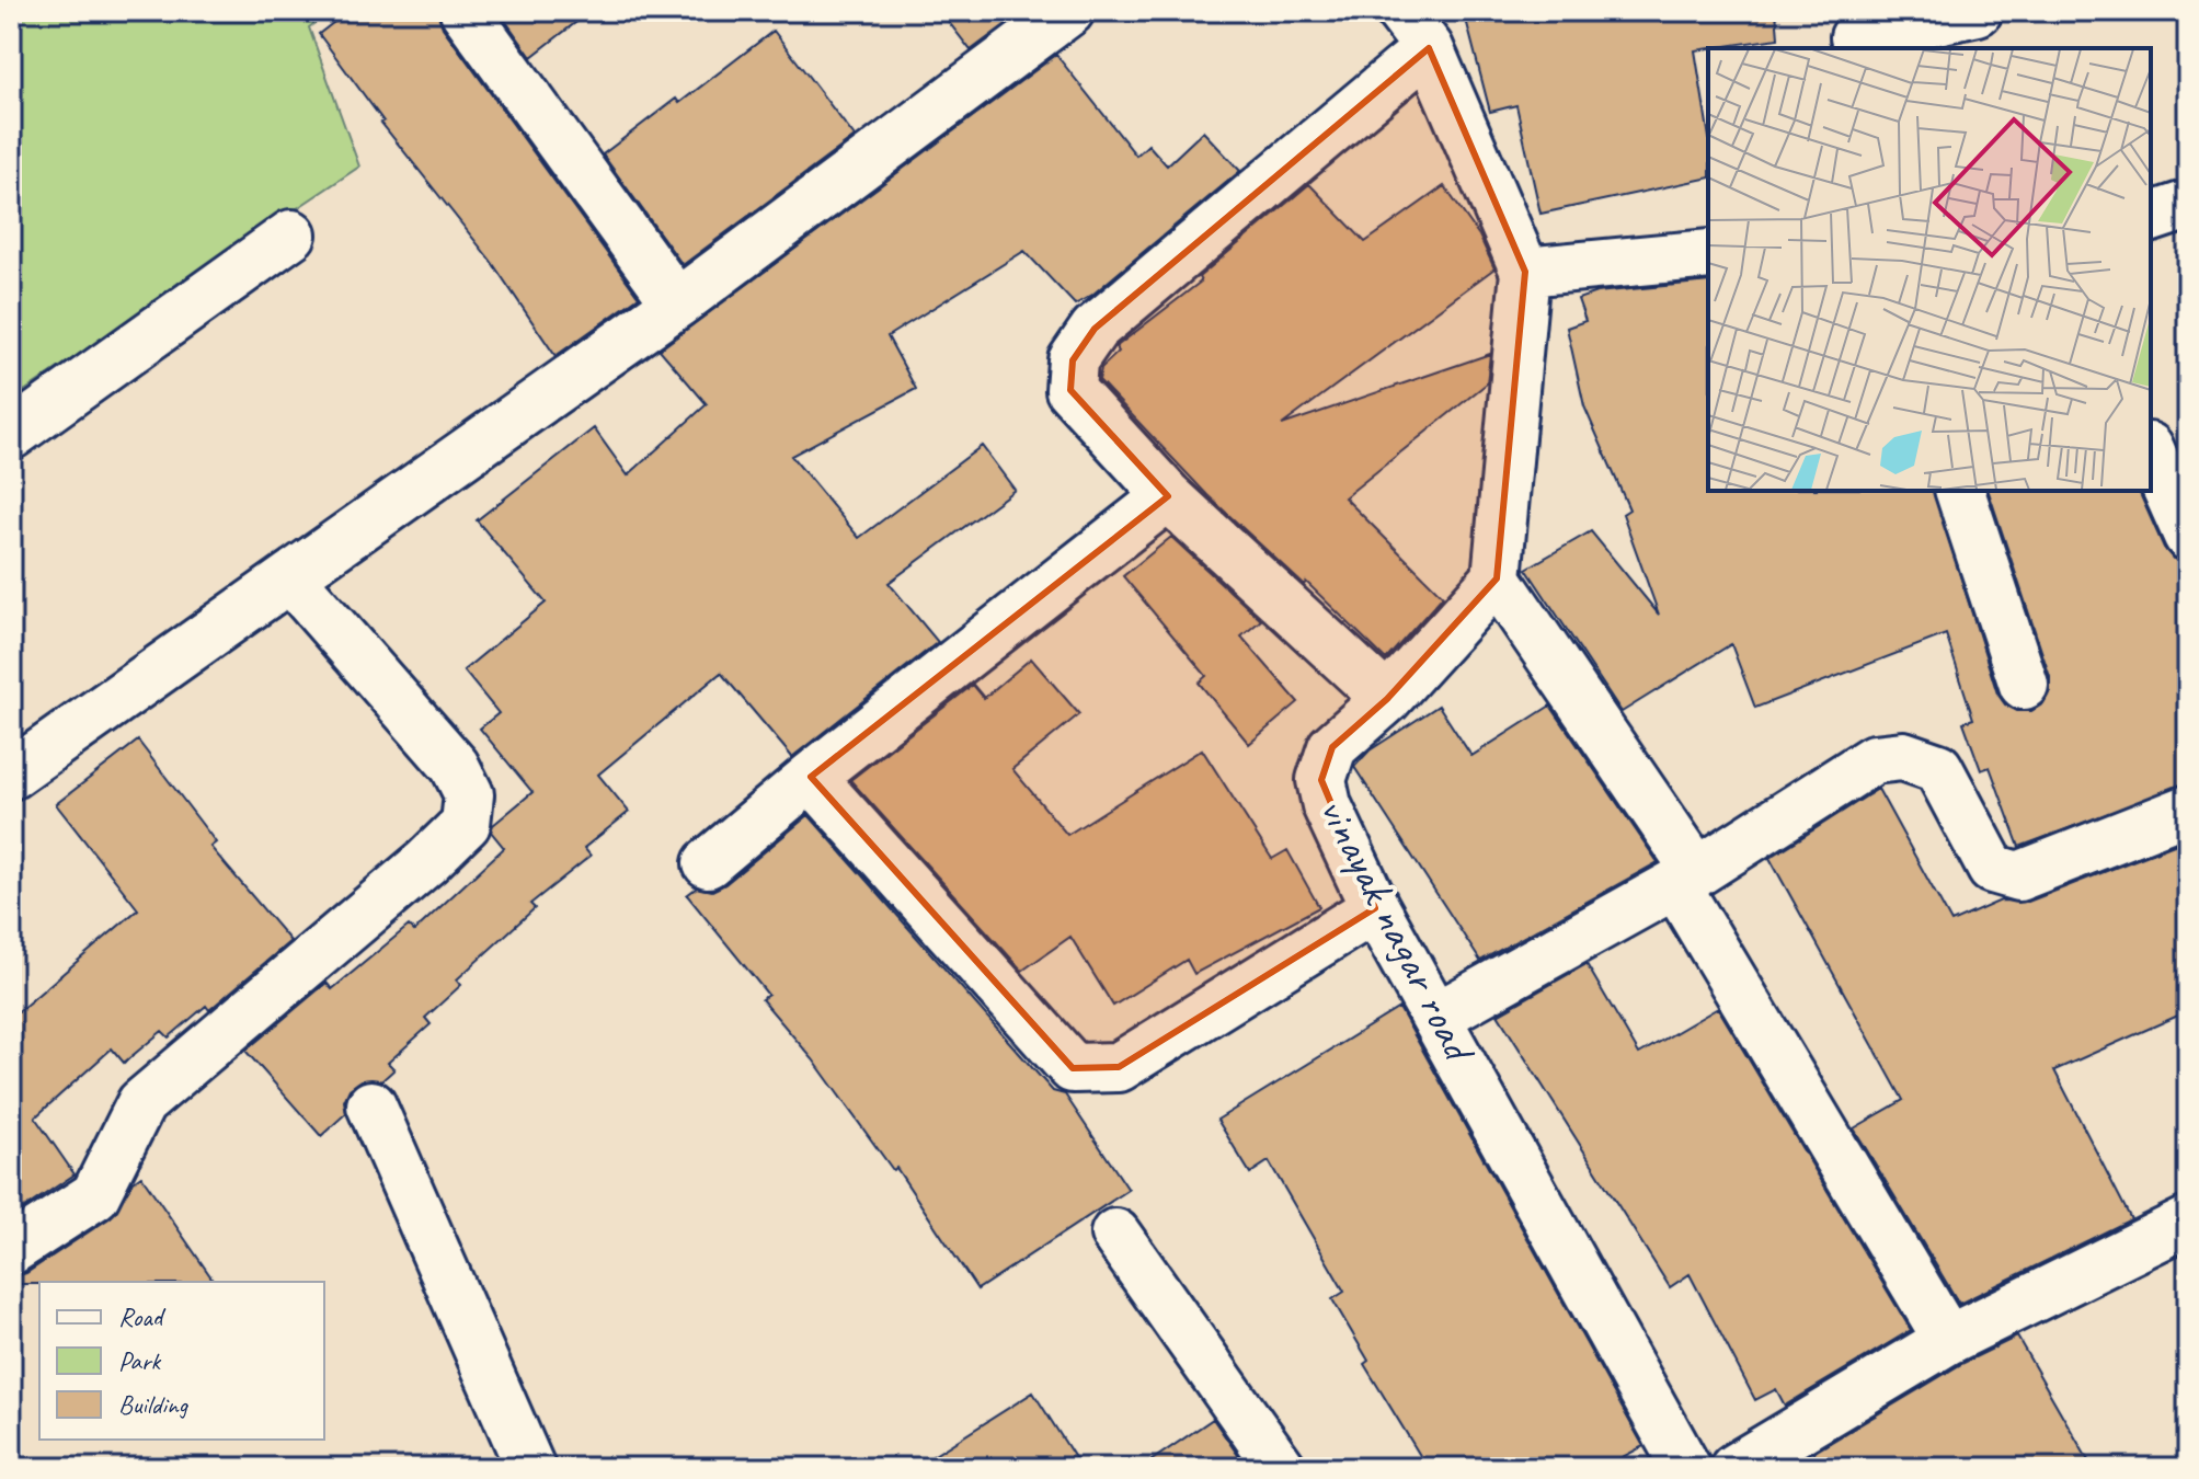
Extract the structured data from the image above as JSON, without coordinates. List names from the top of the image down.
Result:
{
  "streets": {
    "street": ["vinayak nagar road"]
  },
  "legend": ["Road", "Park", "Building"]
}
